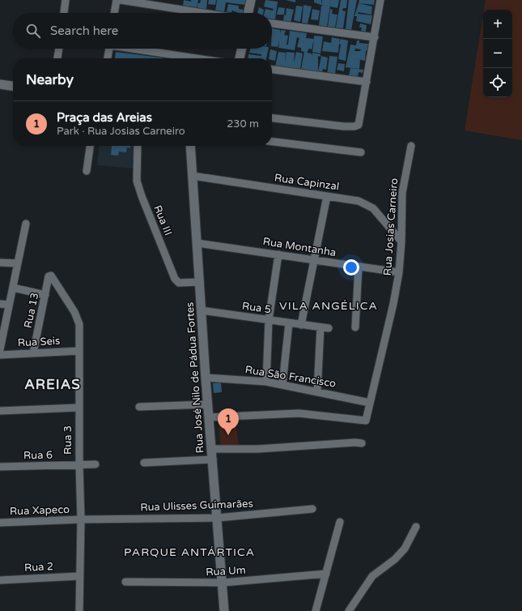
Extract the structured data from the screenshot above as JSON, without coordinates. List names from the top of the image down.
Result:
{
  "streets": {
    "street": [
      "Rua Capinzal",
      "Rua III",
      "Rua Josias Carneiro",
      "Rua Montanha",
      "Rua 5",
      "Rua 13",
      "Rua Seis",
      "Rua São Francisco",
      "Rua José Nilo de Pádua Fortes",
      "Rua 3",
      "Rua 6",
      "Rua Ulisses Guimarães",
      "Rua Xapeco",
      "Rua 2",
      "Rua Um"
    ]
  },
  "crossings": [
    ["Rua Capinzal", "Rua Josias Carneiro"],
    ["Rua Capinzal", "Rua José Nilo de Pádua Fortes"],
    ["Rua III", "Rua José Nilo de Pádua Fortes"],
    ["Rua Josias Carneiro", "Rua Montanha"],
    ["Rua Josias Carneiro", "Rua São Francisco"],
    ["Rua Josias Carneiro", "Rua José Nilo de Pádua Fortes"],
    ["Rua Montanha", "Rua José Nilo de Pádua Fortes"],
    ["Rua 5", "Rua José Nilo de Pádua Fortes"],
    ["Rua 13", "Rua Seis"],
    ["Rua 13", "Rua 3"],
    ["Rua Seis", "Rua 3"],
    ["Rua São Francisco", "Rua José Nilo de Pádua Fortes"],
    ["Rua José Nilo de Pádua Fortes", "Rua Ulisses Guimarães"],
    ["Rua José Nilo de Pádua Fortes", "Rua Um"],
    ["Rua 3", "Rua 6"],
    ["Rua 3", "Rua Ulisses Guimarães"],
    ["Rua 3", "Rua Xapeco"],
    ["Rua 3", "Rua 2"],
    ["Rua Ulisses Guimarães", "Rua Xapeco"]
  ],
  "districts": ["VILA ANGÉLICA", "AREIAS", "PARQUE ANTÁRTICA"],
  "page": {
    "map_buttons": ["+", "−"],
    "search": "Search here",
    "heading": "Nearby",
    "list": [
      {
        "mark": "1",
        "name": "Praça das Areias",
        "note": "Park · Rua Josias Carneiro",
        "value": "230 m"
      }
    ],
    "pins": "1"
  }
}
